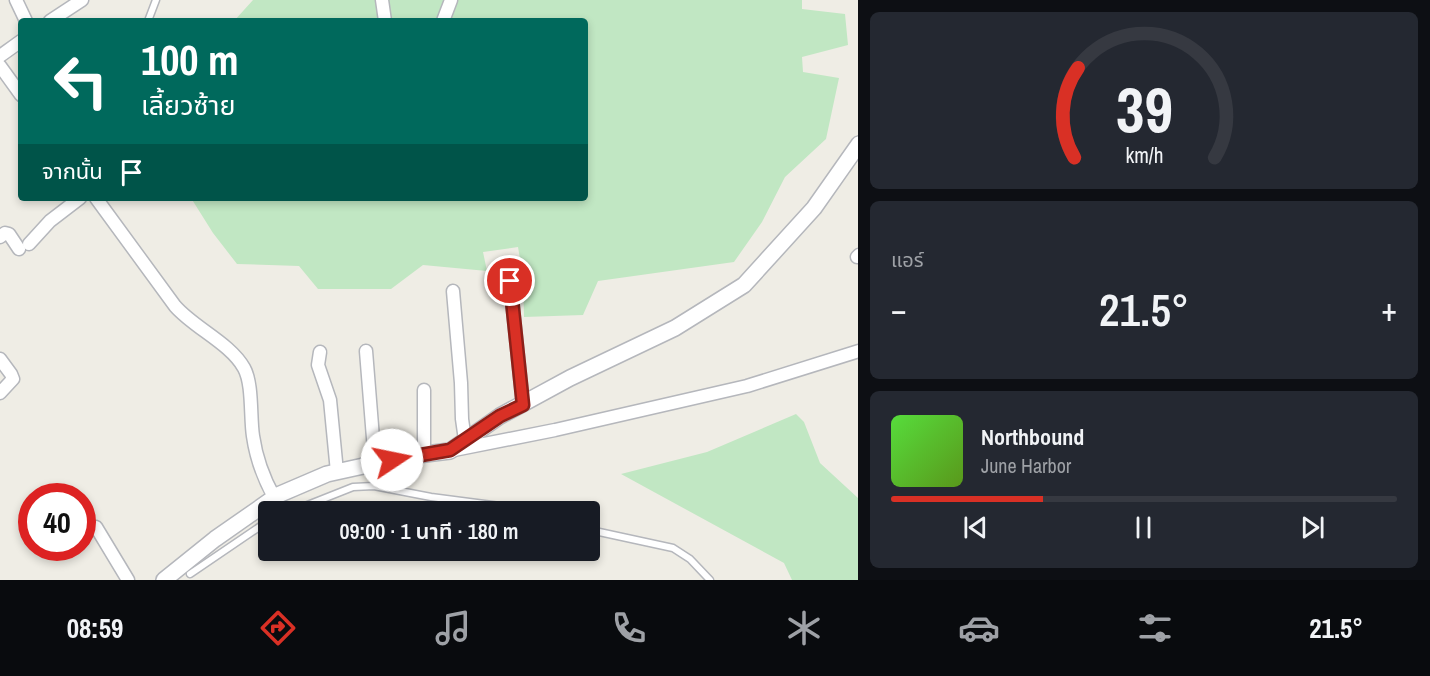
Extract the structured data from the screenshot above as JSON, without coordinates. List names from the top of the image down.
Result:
{
  "page": {
    "turn": ["100 m", "เลี้ยวซ้าย"],
    "then": "จากนั้น",
    "tile": "แอร์",
    "heat": ["−", "21.5°", "+"],
    "song": ["Northbound", "June Harbor"],
    "limit": "40",
    "trip": "09:00 · 1 นาที · 180 m",
    "tabs": ["08:59", "21.5°"],
    "gauge": ["39", "km/h"]
  }
}
